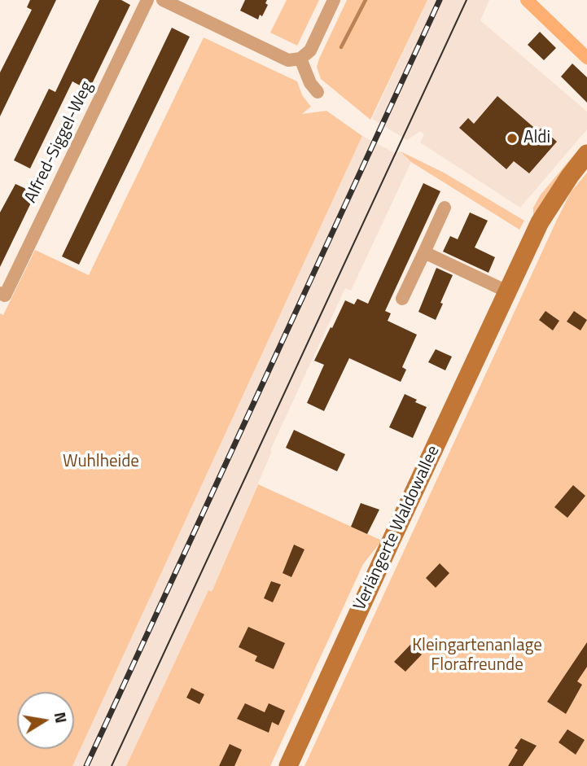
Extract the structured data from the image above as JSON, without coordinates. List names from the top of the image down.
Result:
{
  "streets": {
    "street": ["Alfred-Siggel-Weg", "Verlängerte Waldowallee"]
  },
  "parks": ["Wuhlheide", "Kleingartenanlage Florafreunde"],
  "places": ["Aldi"],
  "north": "right"
}
